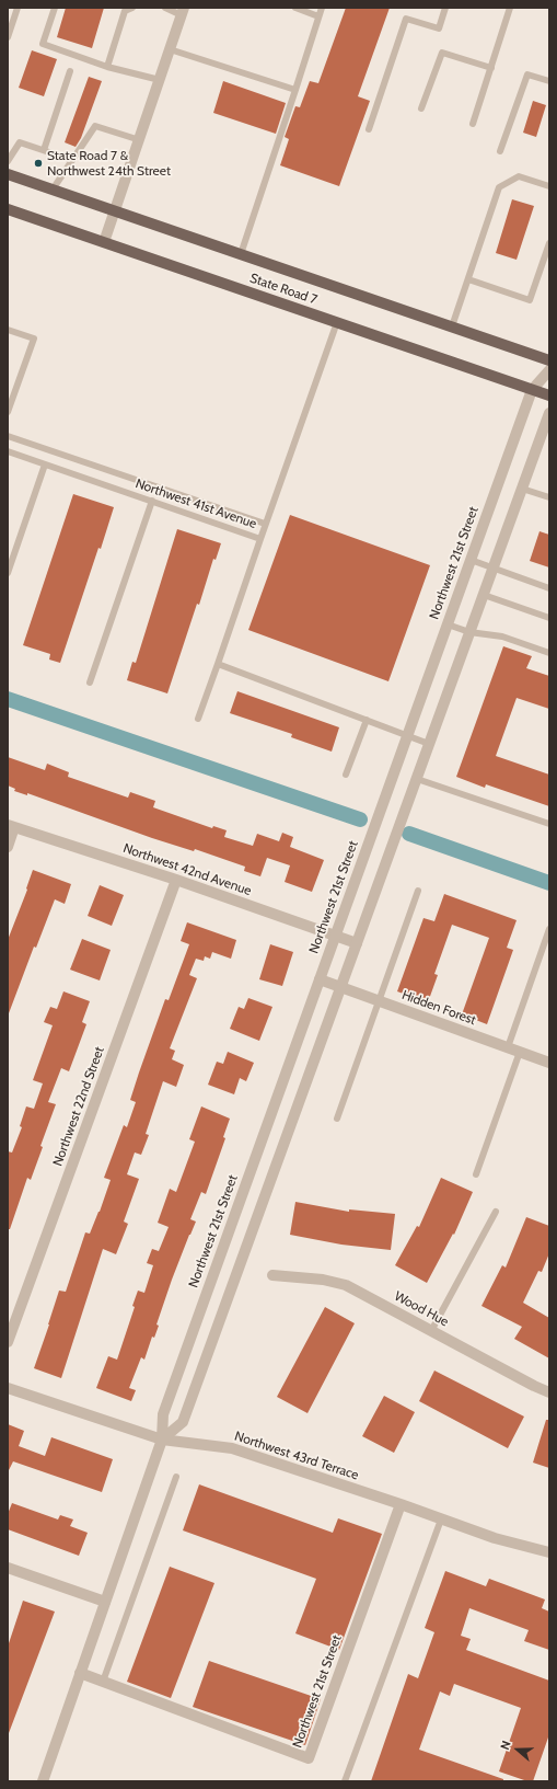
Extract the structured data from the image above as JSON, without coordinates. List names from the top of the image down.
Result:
{
  "streets": {
    "main road": ["State Road 7"],
    "street": [
      "Northwest 21st Street",
      "Northwest 42nd Avenue",
      "Hidden Forest",
      "Northwest 22nd Street",
      "Wood Hue",
      "Northwest 43rd Terrace"
    ],
    "lane": ["Northwest 41st Avenue"]
  },
  "crossings": [
    ["State Road 7", "Northwest 21st Street"],
    ["Northwest 21st Street", "Northwest 42nd Avenue"],
    ["Northwest 21st Street", "Hidden Forest"],
    ["Northwest 21st Street", "Northwest 43rd Terrace"],
    ["Northwest 42nd Avenue", "Northwest 22nd Street"]
  ],
  "places": ["State Road 7 & Northwest 24th Street"],
  "north": "left"
}
